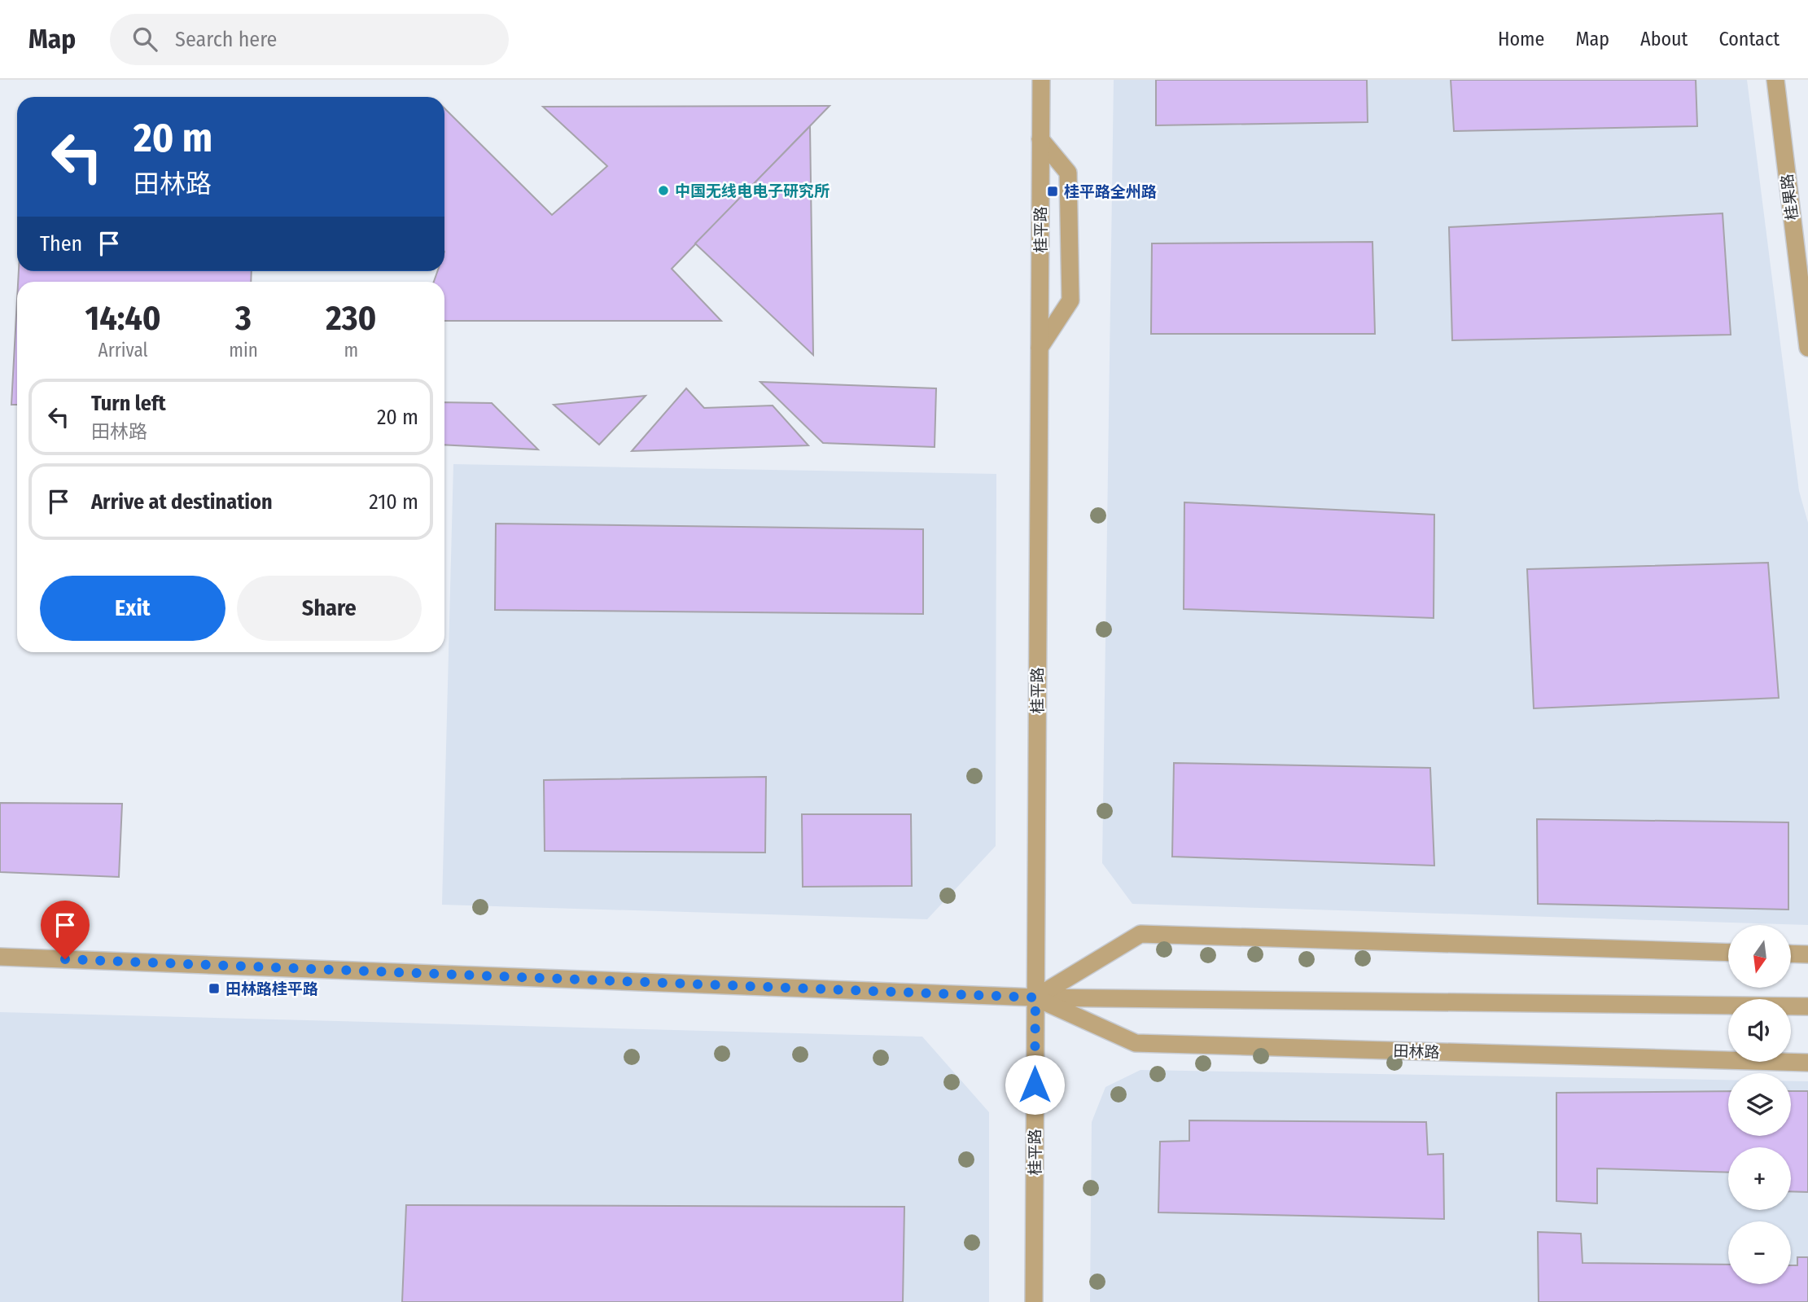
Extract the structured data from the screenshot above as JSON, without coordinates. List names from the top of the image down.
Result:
{
  "streets": {
    "street": ["桂果路", "桂平路", "田林路"]
  },
  "crossings": [
    ["桂平路", "田林路"]
  ],
  "places": {
    "other": ["中国无线电电子研究所"],
    "transit": ["桂平路全州路", "田林路桂平路"]
  },
  "north": "bottom",
  "page": {
    "header": "Map",
    "search": "Search here",
    "nav": [
      "Home",
      "Map",
      "About",
      "Contact"
    ],
    "turn": ["20 m", "田林路"],
    "then": "Then",
    "eta": [
      "14:40",
      "Arrival",
      "3",
      "min",
      "230",
      "m"
    ],
    "list": [
      {
        "name": "Turn left",
        "note": "田林路",
        "value": "20 m"
      },
      {
        "name": "Arrive at destination",
        "value": "210 m"
      }
    ],
    "buttons": ["Exit", "Share"],
    "map_buttons": ["+", "−"]
  }
}
